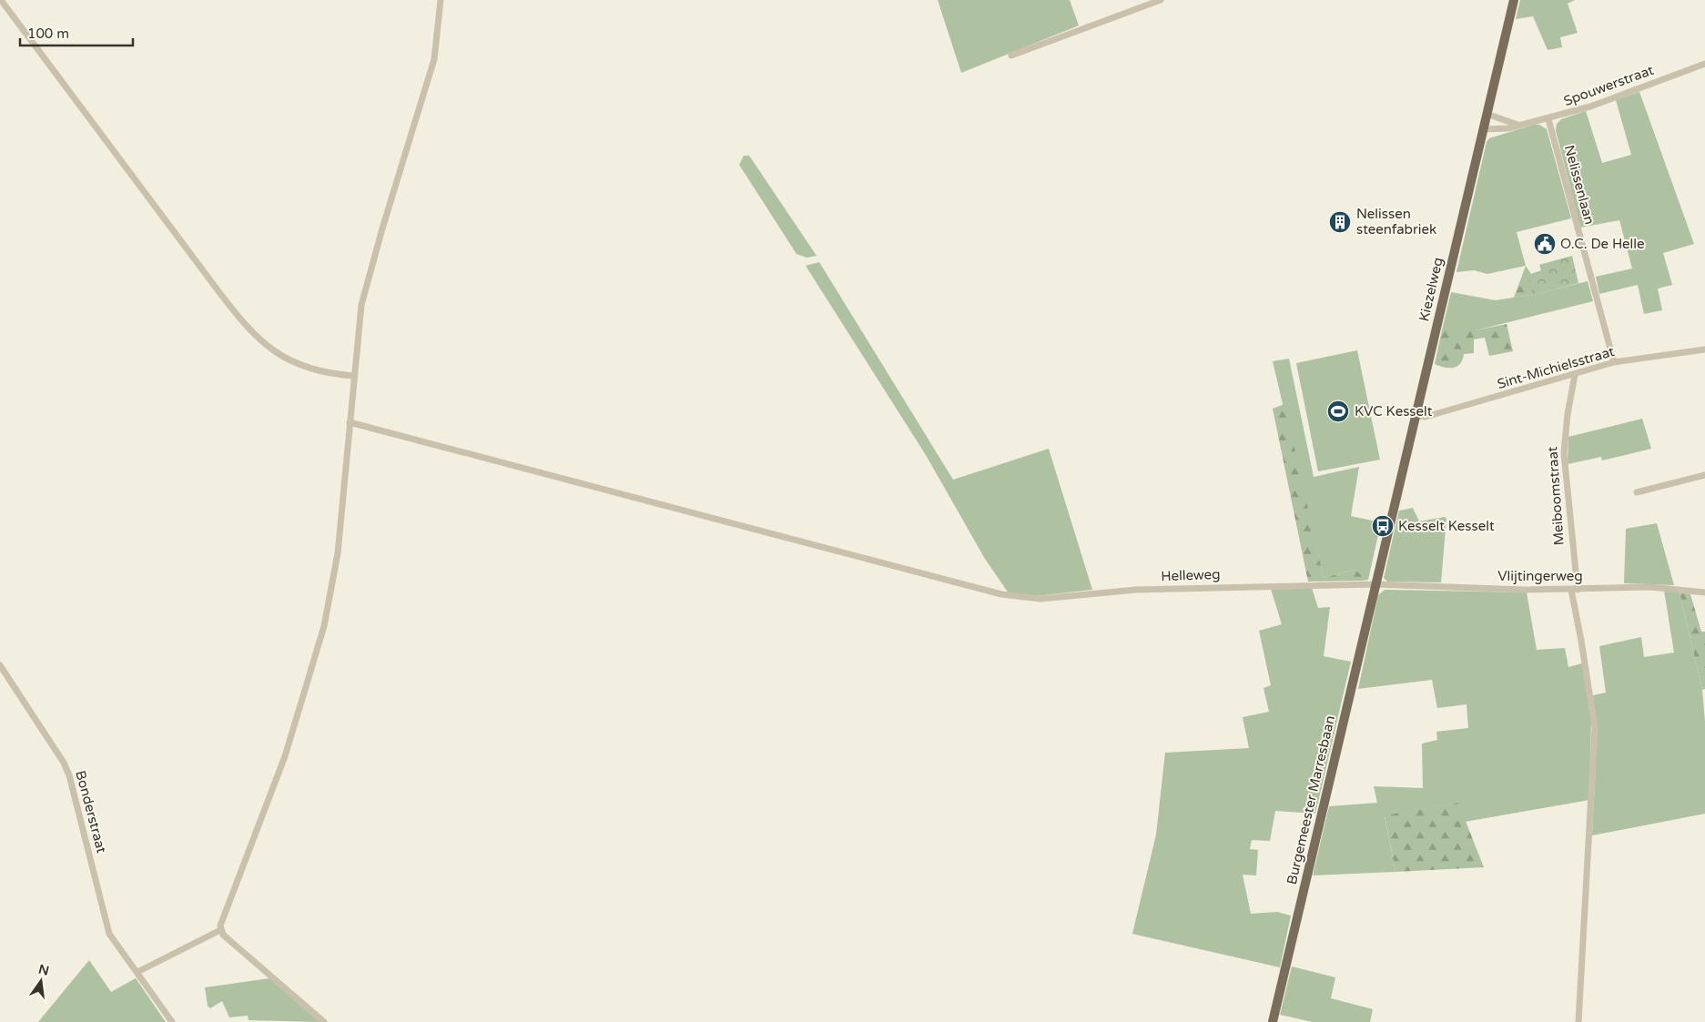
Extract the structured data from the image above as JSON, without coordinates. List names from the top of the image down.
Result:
{
  "streets": {
    "main road": ["Kiezelweg", "Burgemeester Marresbaan"],
    "street": [
      "Spouwerstraat",
      "Nelissenlaan",
      "Sint-Michielsstraat",
      "Meiboomstraat",
      "Helleweg",
      "Vlijtingerweg",
      "Bonderstraat"
    ]
  },
  "crossings": [
    ["Spouwerstraat", "Nelissenlaan"],
    ["Spouwerstraat", "Kiezelweg"],
    ["Nelissenlaan", "Sint-Michielsstraat"],
    ["Kiezelweg", "Sint-Michielsstraat"],
    ["Kiezelweg", "Helleweg"],
    ["Kiezelweg", "Vlijtingerweg"],
    ["Kiezelweg", "Burgemeester Marresbaan"],
    ["Sint-Michielsstraat", "Meiboomstraat"],
    ["Meiboomstraat", "Vlijtingerweg"],
    ["Helleweg", "Vlijtingerweg"],
    ["Helleweg", "Burgemeester Marresbaan"],
    ["Vlijtingerweg", "Burgemeester Marresbaan"]
  ],
  "places": {
    "building": ["Nelissen steenfabriek"],
    "public building": ["O.C. De Helle"],
    "sports": ["KVC Kesselt"],
    "bus stop": ["Kesselt Kesselt"]
  },
  "scale_bar": "100 m",
  "north": "top"
}
